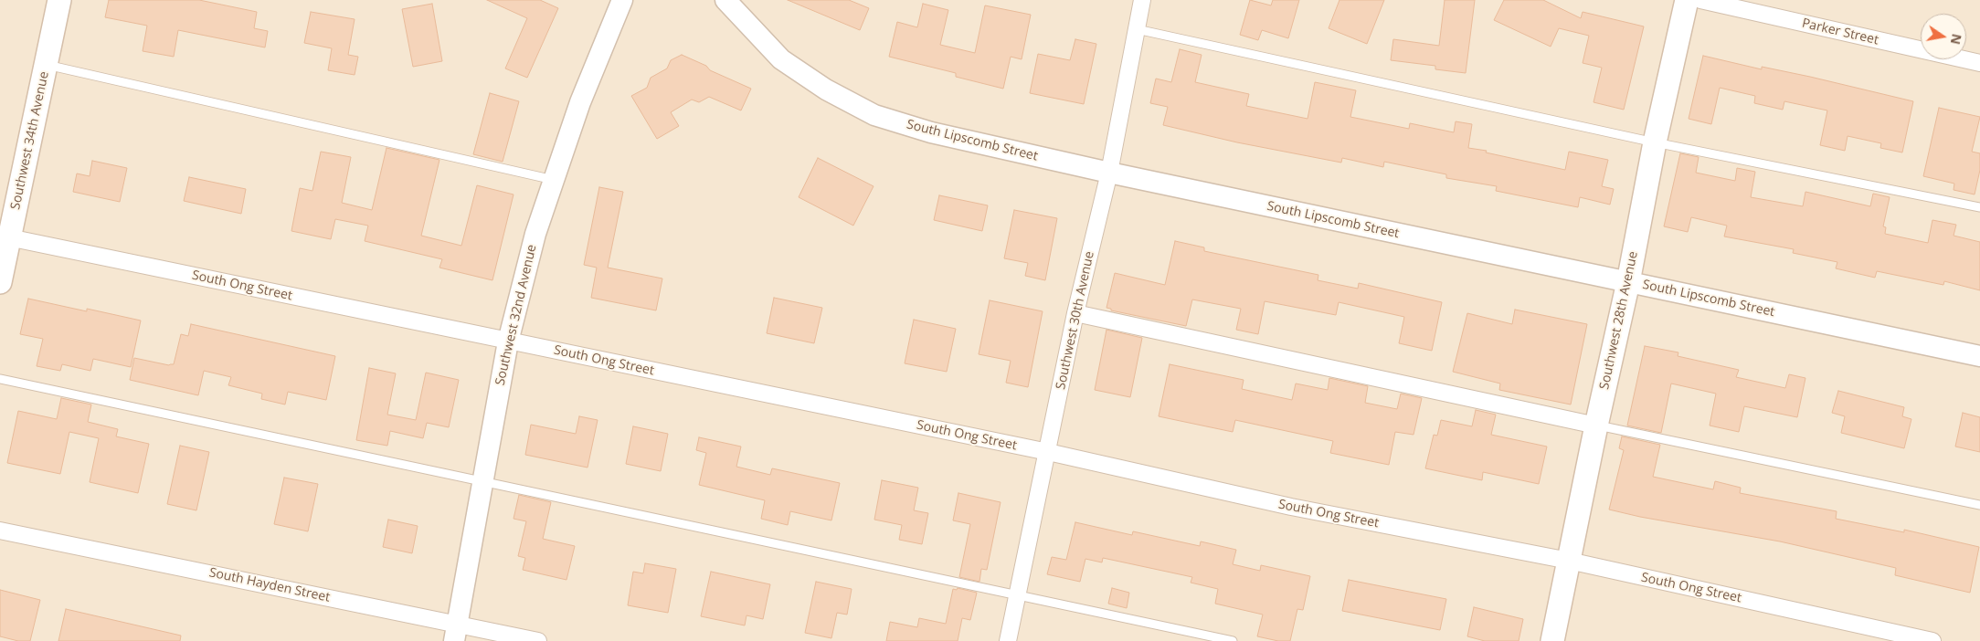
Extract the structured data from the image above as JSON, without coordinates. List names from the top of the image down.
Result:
{
  "streets": {
    "main road": ["Southwest 34th Avenue", "Southwest 28th Avenue"],
    "street": [
      "Parker Street",
      "South Lipscomb Street",
      "South Ong Street",
      "Southwest 32nd Avenue",
      "Southwest 30th Avenue",
      "South Hayden Street"
    ]
  },
  "crossings": [
    ["Southwest 34th Avenue", "South Ong Street"],
    ["South Lipscomb Street", "Southwest 30th Avenue"],
    ["South Lipscomb Street", "Southwest 28th Avenue"],
    ["South Ong Street", "Southwest 32nd Avenue"],
    ["South Ong Street", "Southwest 30th Avenue"],
    ["South Ong Street", "Southwest 28th Avenue"],
    ["Southwest 32nd Avenue", "South Hayden Street"]
  ],
  "north": "right"
}
